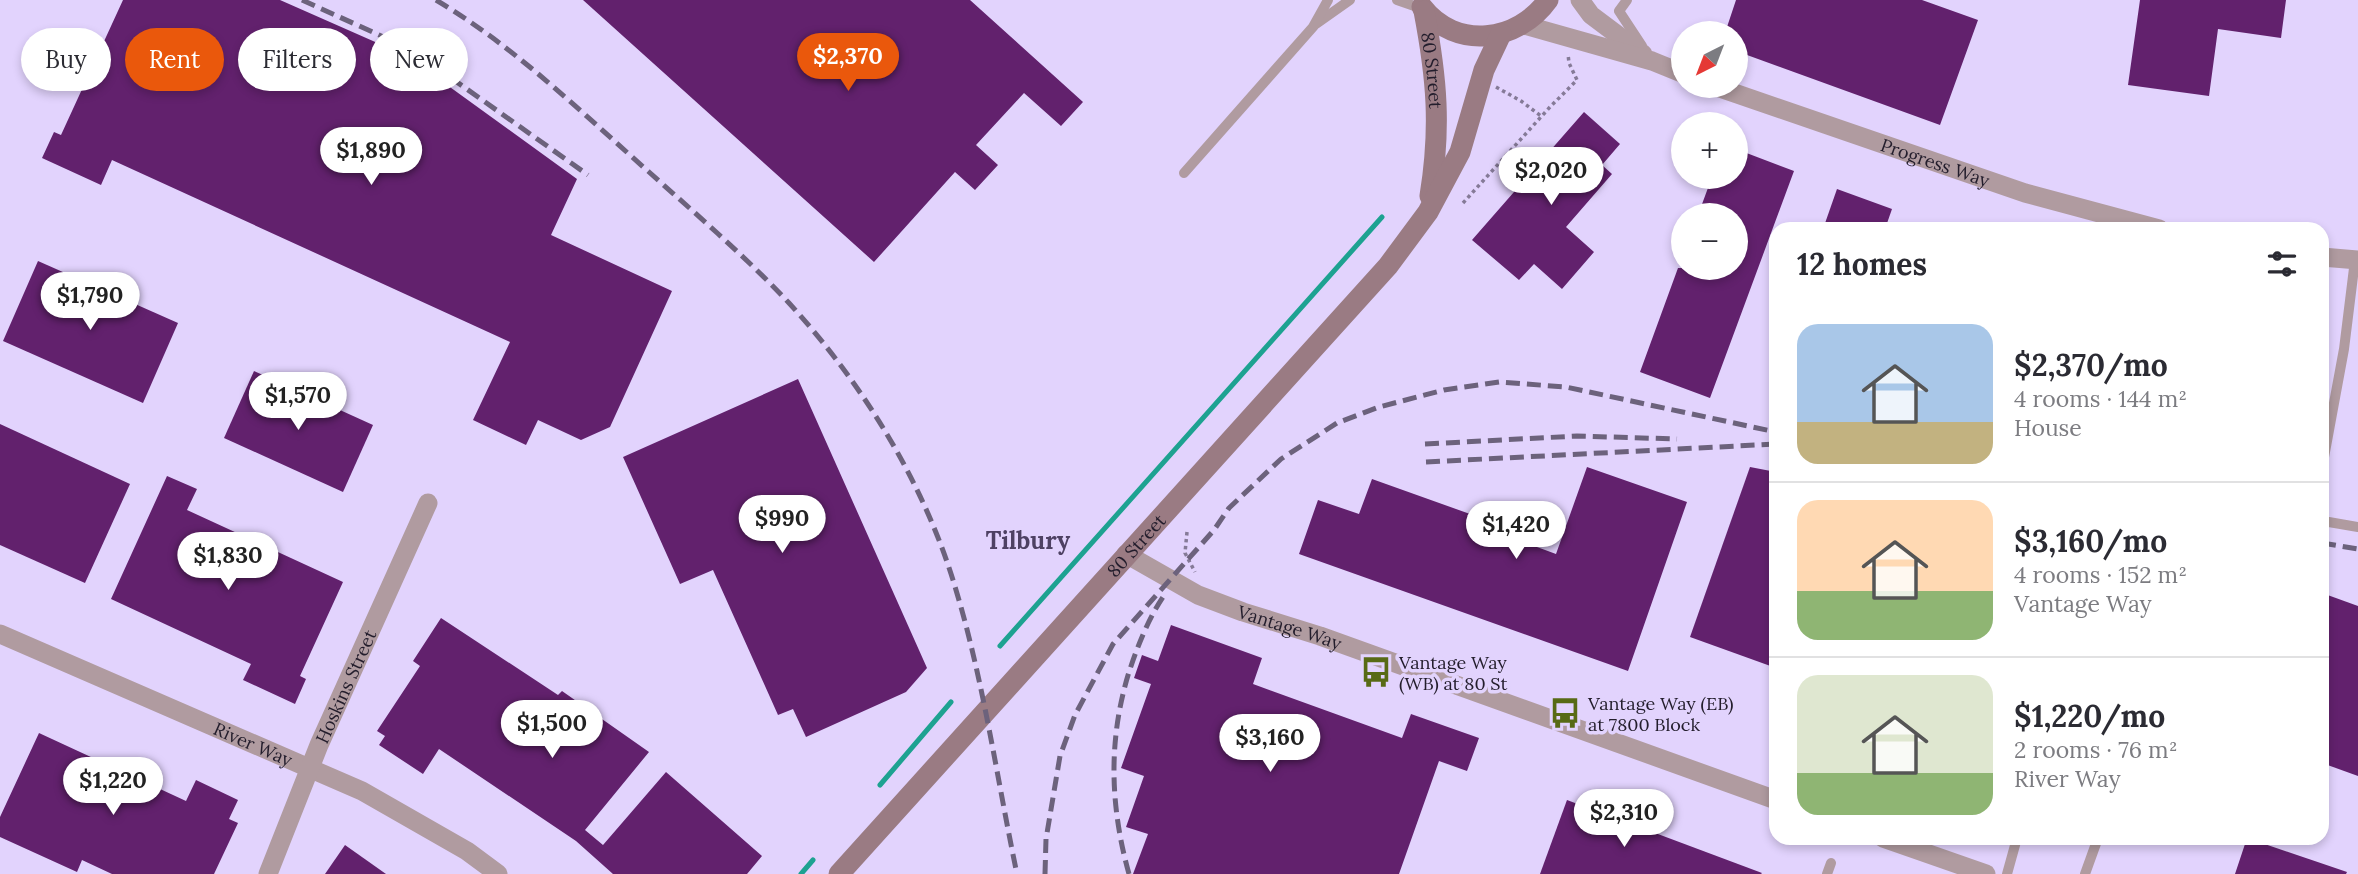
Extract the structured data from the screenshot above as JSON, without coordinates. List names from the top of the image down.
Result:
{
  "streets": {
    "street": [
      "80 Street",
      "Progress Way",
      "Vantage Way",
      "Hoskins Street",
      "River Way"
    ]
  },
  "crossings": [
    ["80 Street", "Vantage Way"],
    ["Hoskins Street", "River Way"]
  ],
  "districts": ["Tilbury"],
  "places": {
    "bus stop": ["Vantage Way (WB) at 80 St", "Vantage Way (EB) at 7800 Block"]
  },
  "north": "bottom left",
  "page": {
    "map_buttons": ["+", "−"],
    "chip": [
      "Buy",
      "Rent",
      "Filters",
      "New"
    ],
    "price": [
      "$2,370",
      "$1,890",
      "$2,020",
      "$1,790",
      "$1,570",
      "$990",
      "$1,420",
      "$1,830",
      "$1,500",
      "$3,160",
      "$1,220",
      "$2,310"
    ],
    "heading": "12 homes",
    "list": [
      {
        "name": "$2,370/mo",
        "note": "4 rooms · 144 m² · House"
      },
      {
        "name": "$3,160/mo",
        "note": "4 rooms · 152 m² · Vantage Way"
      },
      {
        "name": "$1,220/mo",
        "note": "2 rooms · 76 m² · River Way"
      }
    ]
  }
}
